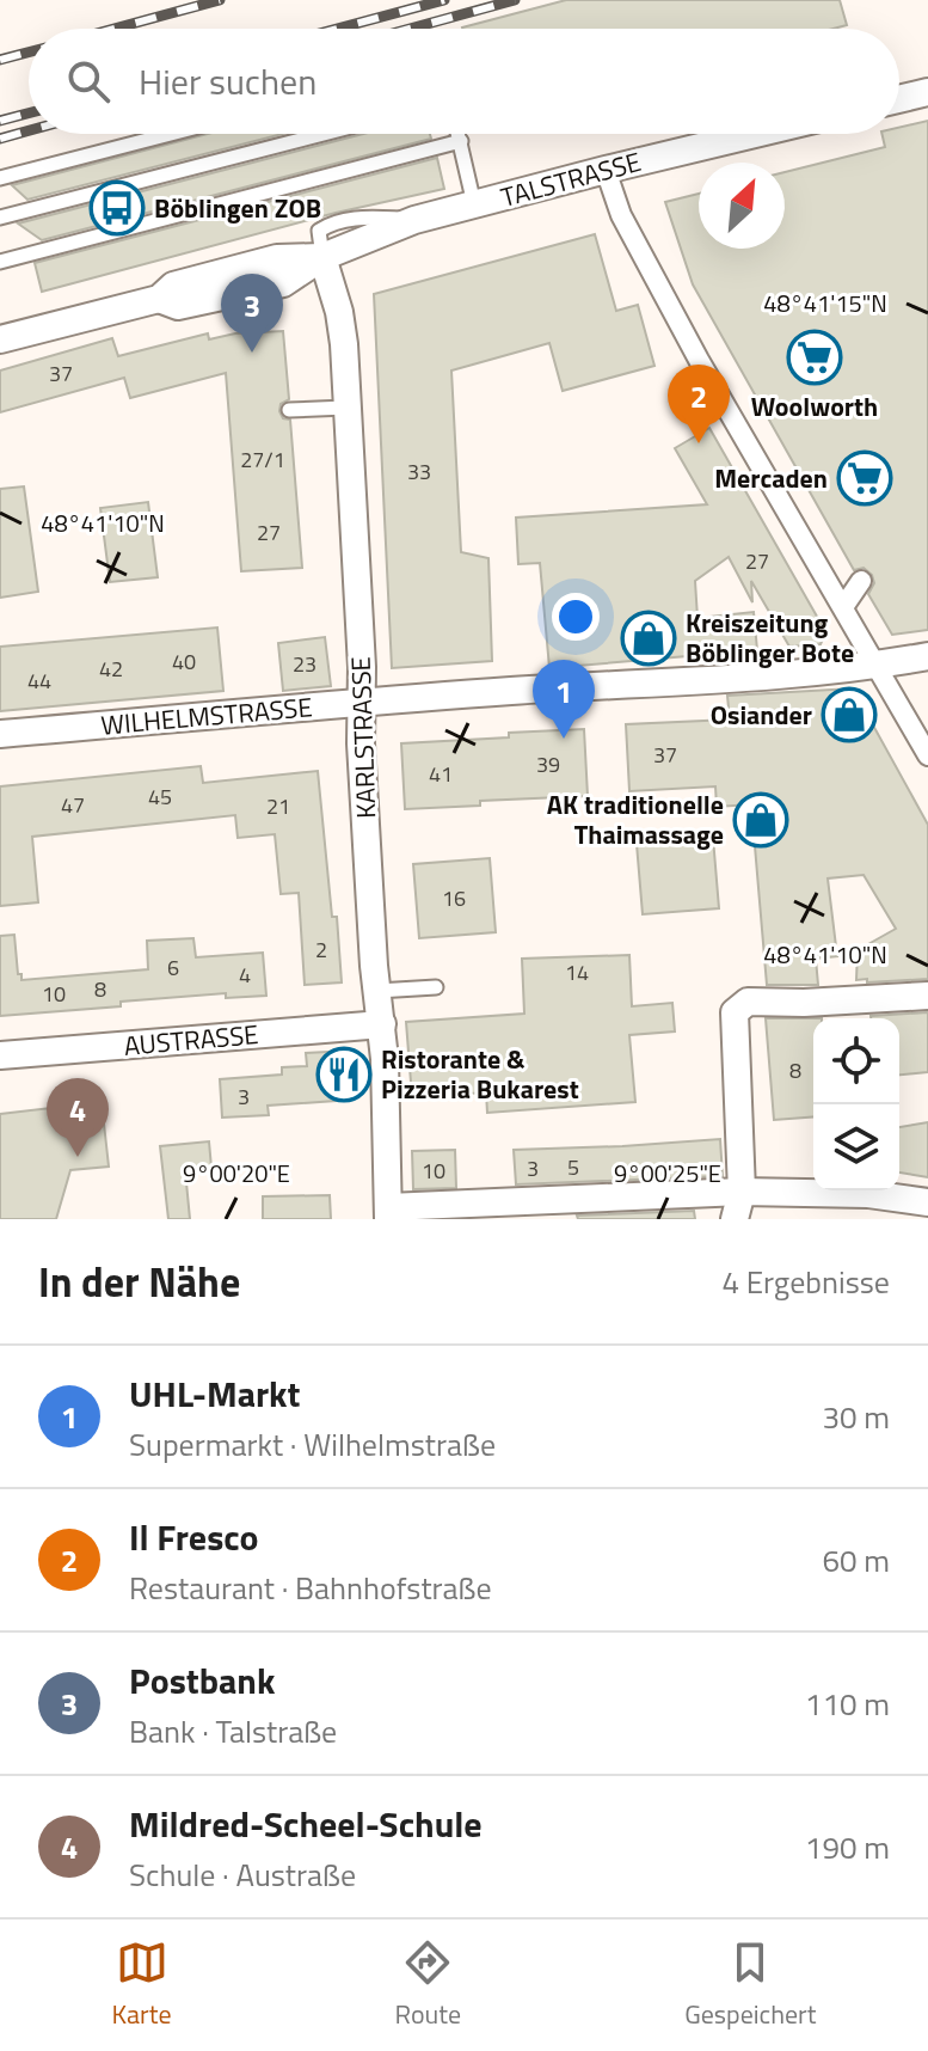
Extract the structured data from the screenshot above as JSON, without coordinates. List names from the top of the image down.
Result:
{
  "streets": {
    "street": [
      "TALSTRASSE",
      "WILHELMSTRASSE",
      "KARLSTRASSE",
      "AUSTRASSE"
    ]
  },
  "crossings": [
    ["TALSTRASSE", "KARLSTRASSE"],
    ["WILHELMSTRASSE", "KARLSTRASSE"],
    ["KARLSTRASSE", "AUSTRASSE"]
  ],
  "places": {
    "bus stop": ["Böblingen ZOB"],
    "supermarket": ["Woolworth", "Mercaden"],
    "shop": ["Kreiszeitung Böblinger Bote", "Osiander", "AK traditionelle Thaimassage"],
    "restaurant": ["Ristorante & Pizzeria Bukarest"]
  },
  "house_numbers": [
    "37",
    "27/1",
    "33",
    "27",
    "27",
    "40",
    "23",
    "42",
    "44",
    "37",
    "39",
    "41",
    "45",
    "47",
    "21",
    "16",
    "2",
    "6",
    "14",
    "4",
    "8",
    "10",
    "8",
    "3",
    "5",
    "3",
    "10"
  ],
  "north": "top right",
  "page": {
    "search": "Hier suchen",
    "pins": [
      "3",
      "2",
      "1",
      "4"
    ],
    "heading": ["In der Nähe", "4 Ergebnisse"],
    "list": [
      {
        "mark": "1",
        "name": "UHL-Markt",
        "note": "Supermarkt · Wilhelmstraße",
        "value": "30 m"
      },
      {
        "mark": "2",
        "name": "Il Fresco",
        "note": "Restaurant · Bahnhofstraße",
        "value": "60 m"
      },
      {
        "mark": "3",
        "name": "Postbank",
        "note": "Bank · Talstraße",
        "value": "110 m"
      },
      {
        "mark": "4",
        "name": "Mildred-Scheel-Schule",
        "note": "Schule · Austraße",
        "value": "190 m"
      }
    ],
    "nav": ["Karte", "Route", "Gespeichert"]
  },
  "coordinates": [
    "48°41'15\"N",
    "48°41'10\"N",
    "9°00'20\"E",
    "9°00'25\"E"
  ]
}
